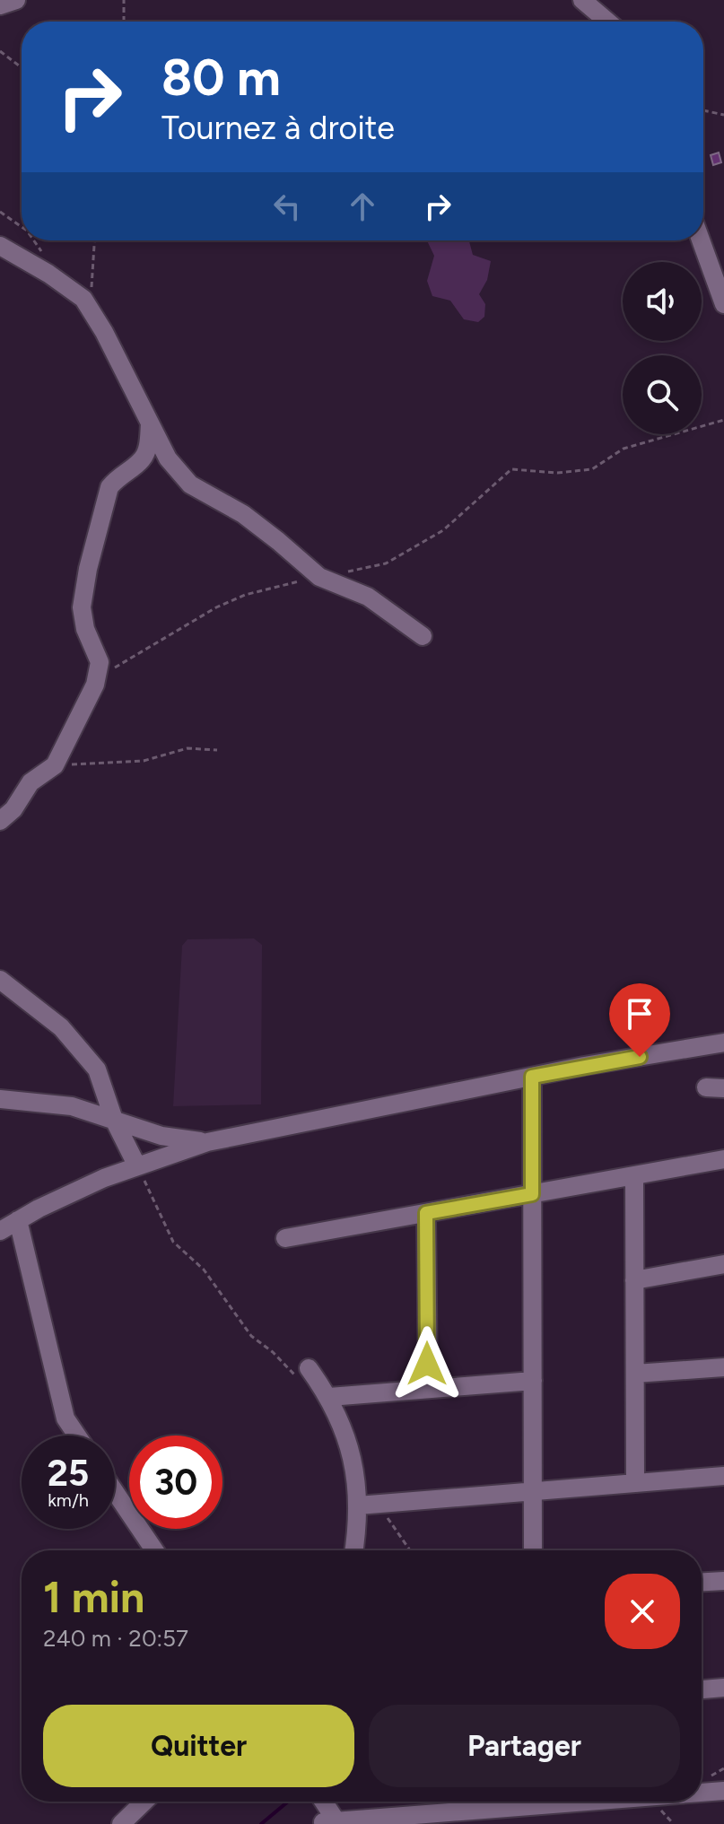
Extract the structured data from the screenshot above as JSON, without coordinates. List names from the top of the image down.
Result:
{
  "page": {
    "turn": ["80 m", "Tournez à droite"],
    "speed": "25 km/h",
    "limit": "30",
    "heading": ["1 min", "240 m · 20:57"],
    "buttons": ["Quitter", "Partager"]
  }
}
